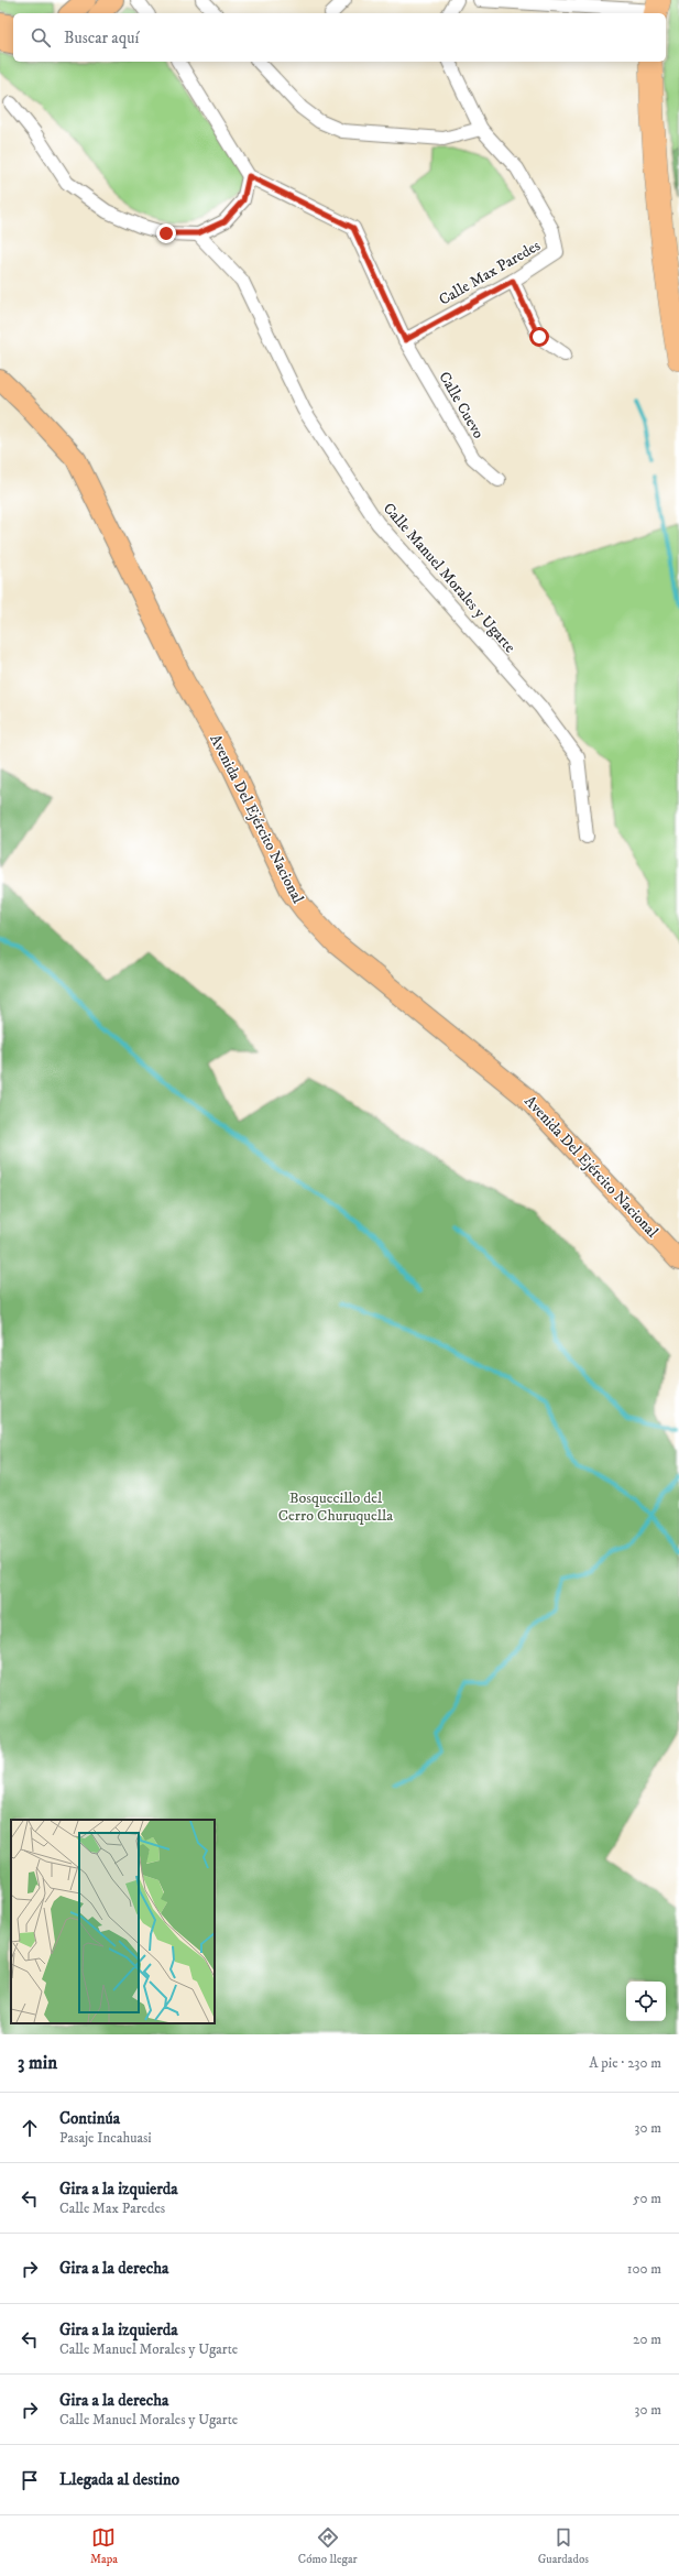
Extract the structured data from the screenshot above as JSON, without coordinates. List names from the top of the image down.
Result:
{
  "streets": {
    "main road": ["Avenida Del Ejército Nacional"],
    "street": ["Calle Max Paredes", "Calle Cuevo", "Calle Manuel Morales y Ugarte"]
  },
  "crossings": [
    ["Calle Max Paredes", "Calle Cuevo"]
  ],
  "parks": ["Bosquecillo del Cerro Churuquella"],
  "page": {
    "search": "Buscar aquí",
    "heading": ["3 min", "A pie · 230 m"],
    "list": [
      ["Continúa", "Pasaje Incahuasi", "30 m"],
      ["Gira a la izquierda", "Calle Max Paredes", "50 m"],
      ["Gira a la derecha", "100 m"],
      ["Gira a la izquierda", "Calle Manuel Morales y Ugarte", "20 m"],
      ["Gira a la derecha", "Calle Manuel Morales y Ugarte", "30 m"],
      "Llegada al destino"
    ],
    "nav": ["Mapa", "Cómo llegar", "Guardados"]
  }
}
